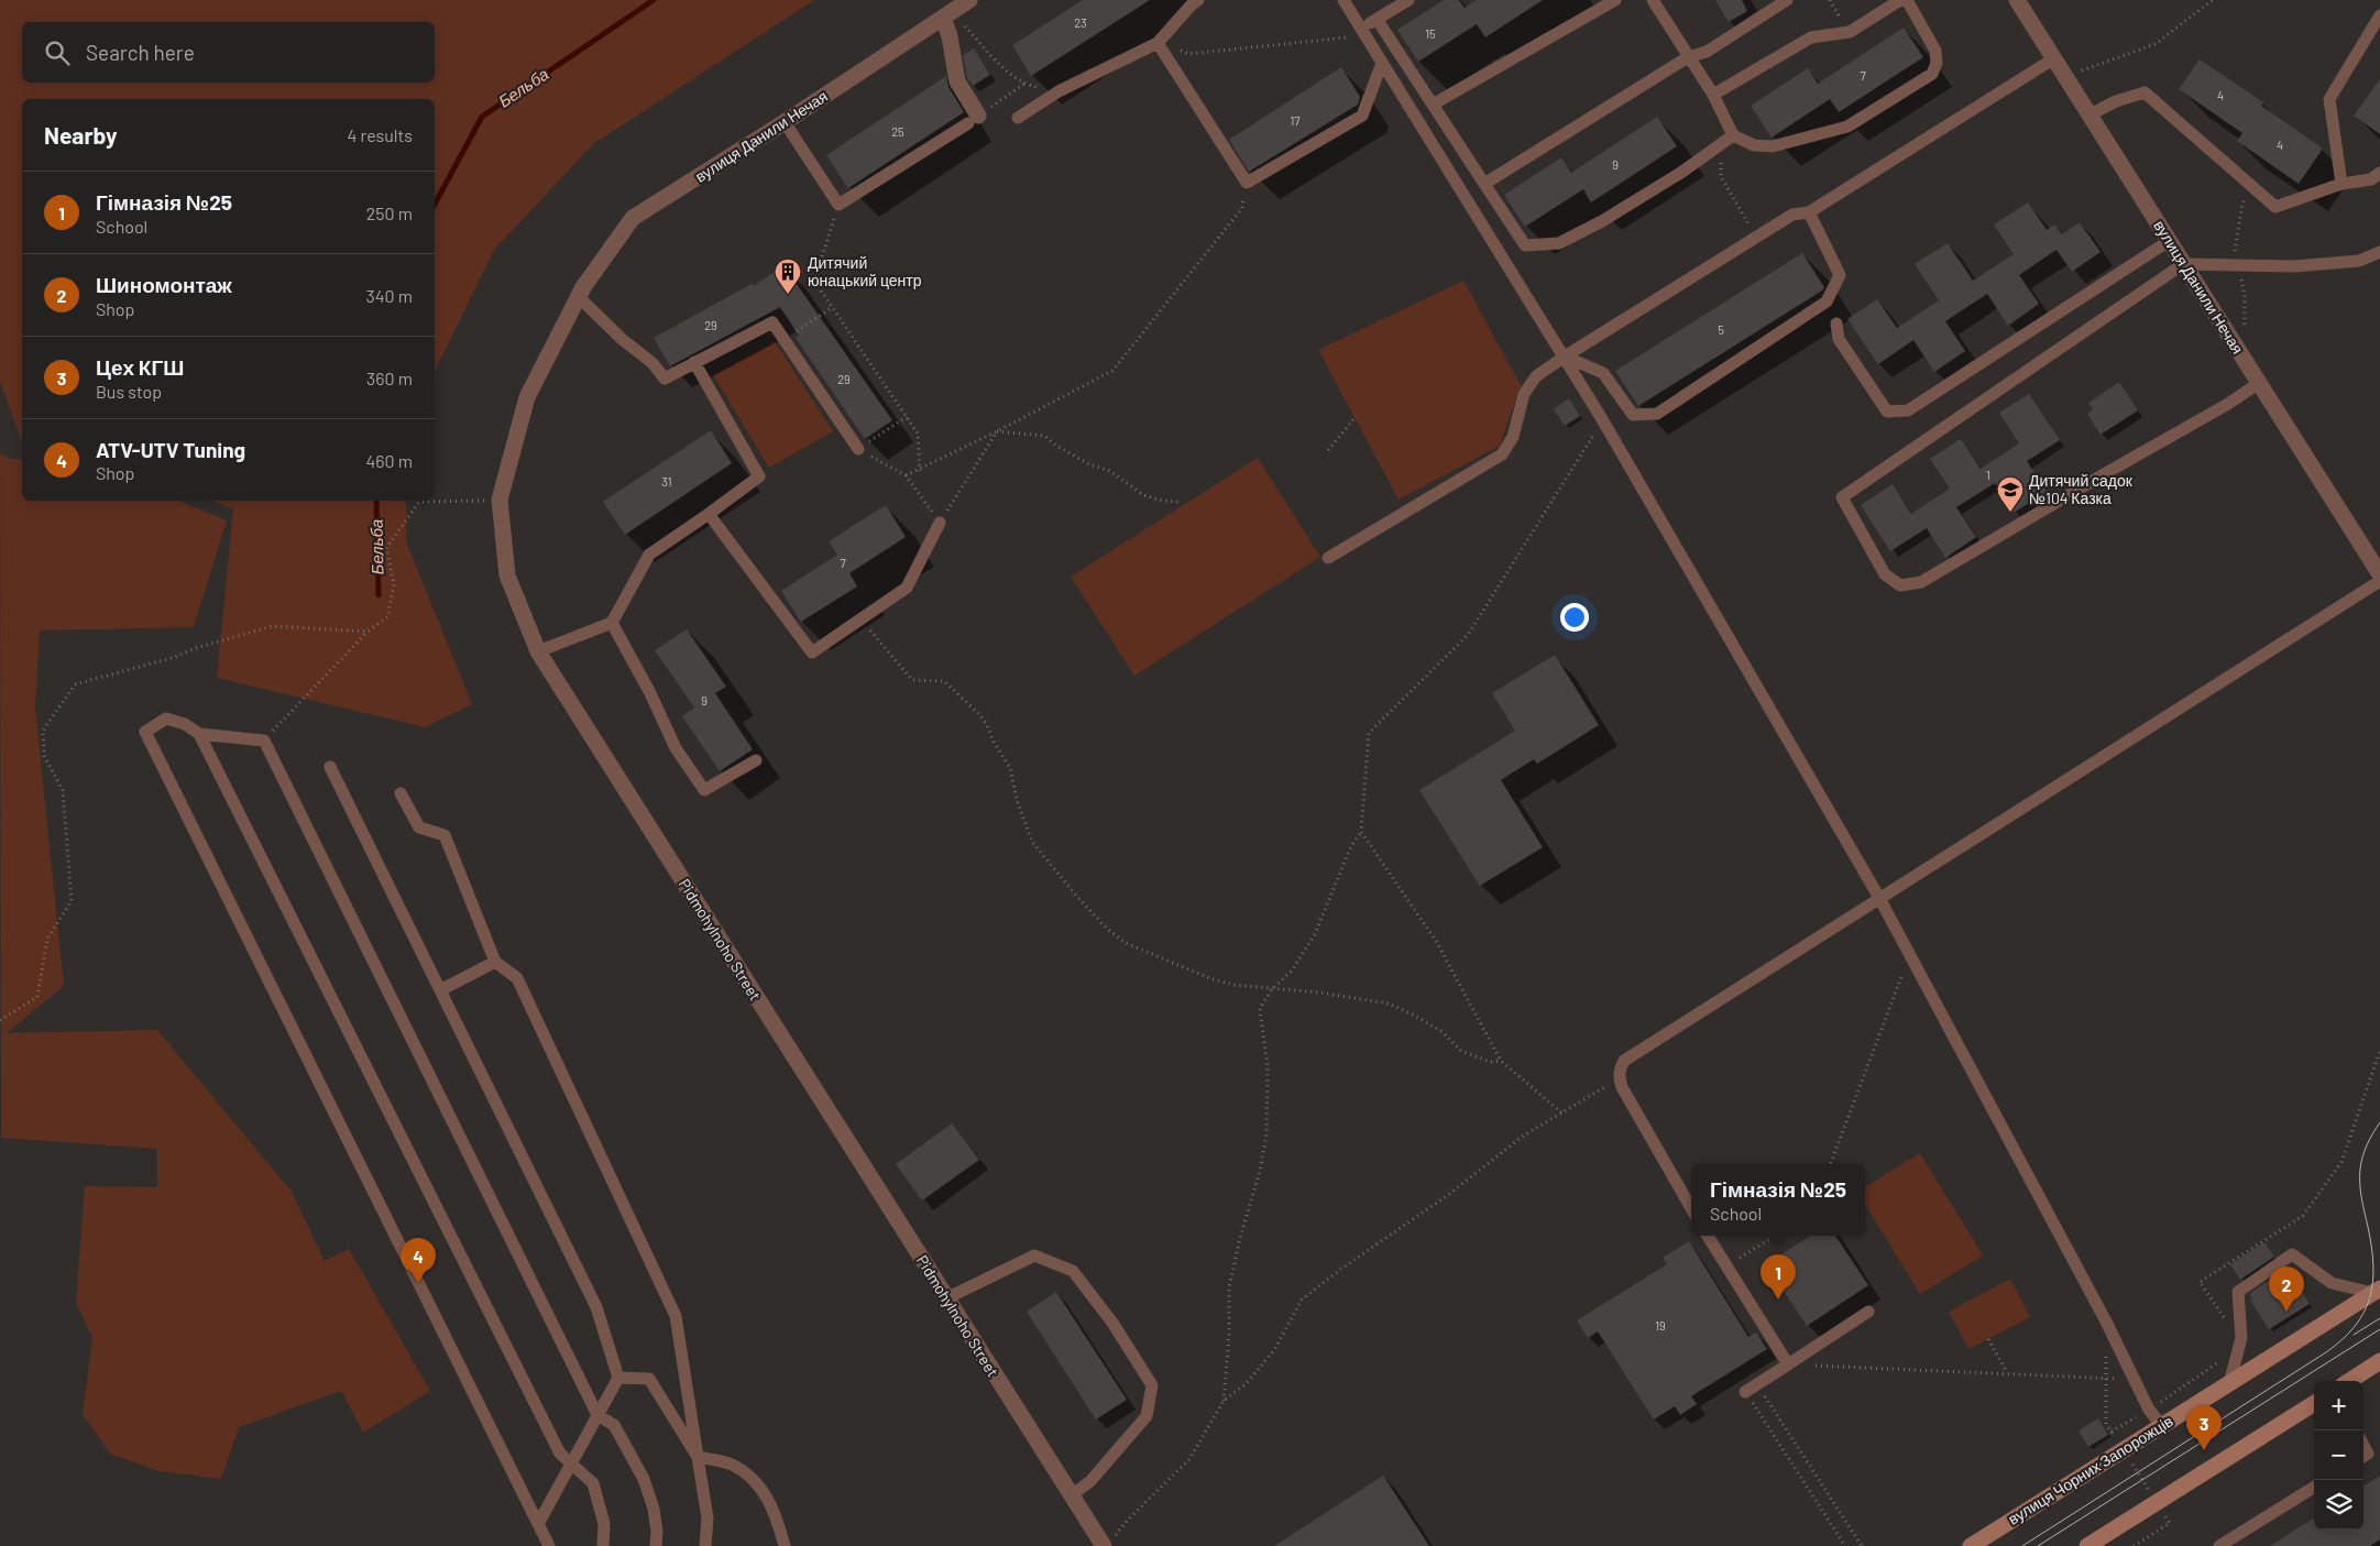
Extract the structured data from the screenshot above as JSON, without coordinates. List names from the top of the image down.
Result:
{
  "streets": {
    "main road": ["вулиця Чорних Запорожців"],
    "street": ["вулиця Данили Нечая", "Pidmohylnoho Street"]
  },
  "crossings": [
    ["вулиця Данили Нечая", "Pidmohylnoho Street"]
  ],
  "water": ["Бельба"],
  "places": {
    "building": ["Дитячий юнацький центр"],
    "school or university": ["Дитячий садок №104 Казка"]
  },
  "house_numbers": [
    "23",
    "15",
    "7",
    "4",
    "17",
    "25",
    "4",
    "9",
    "29",
    "5",
    "29",
    "1",
    "31",
    "7",
    "9",
    "19"
  ],
  "page": {
    "search": "Search here",
    "heading": ["Nearby", "4 results"],
    "list": [
      {
        "mark": "1",
        "name": "Гімназія №25",
        "note": "School",
        "value": "250 m"
      },
      {
        "mark": "2",
        "name": "Шиномонтаж",
        "note": "Shop",
        "value": "340 m"
      },
      {
        "mark": "3",
        "name": "Цех КГШ",
        "note": "Bus stop",
        "value": "360 m"
      },
      {
        "mark": "4",
        "name": "ATV-UTV Tuning",
        "note": "Shop",
        "value": "460 m"
      }
    ],
    "popup": ["Гімназія №25", "School"],
    "pins": [
      "4",
      "1",
      "2",
      "3"
    ],
    "map_buttons": ["+", "−"]
  }
}
